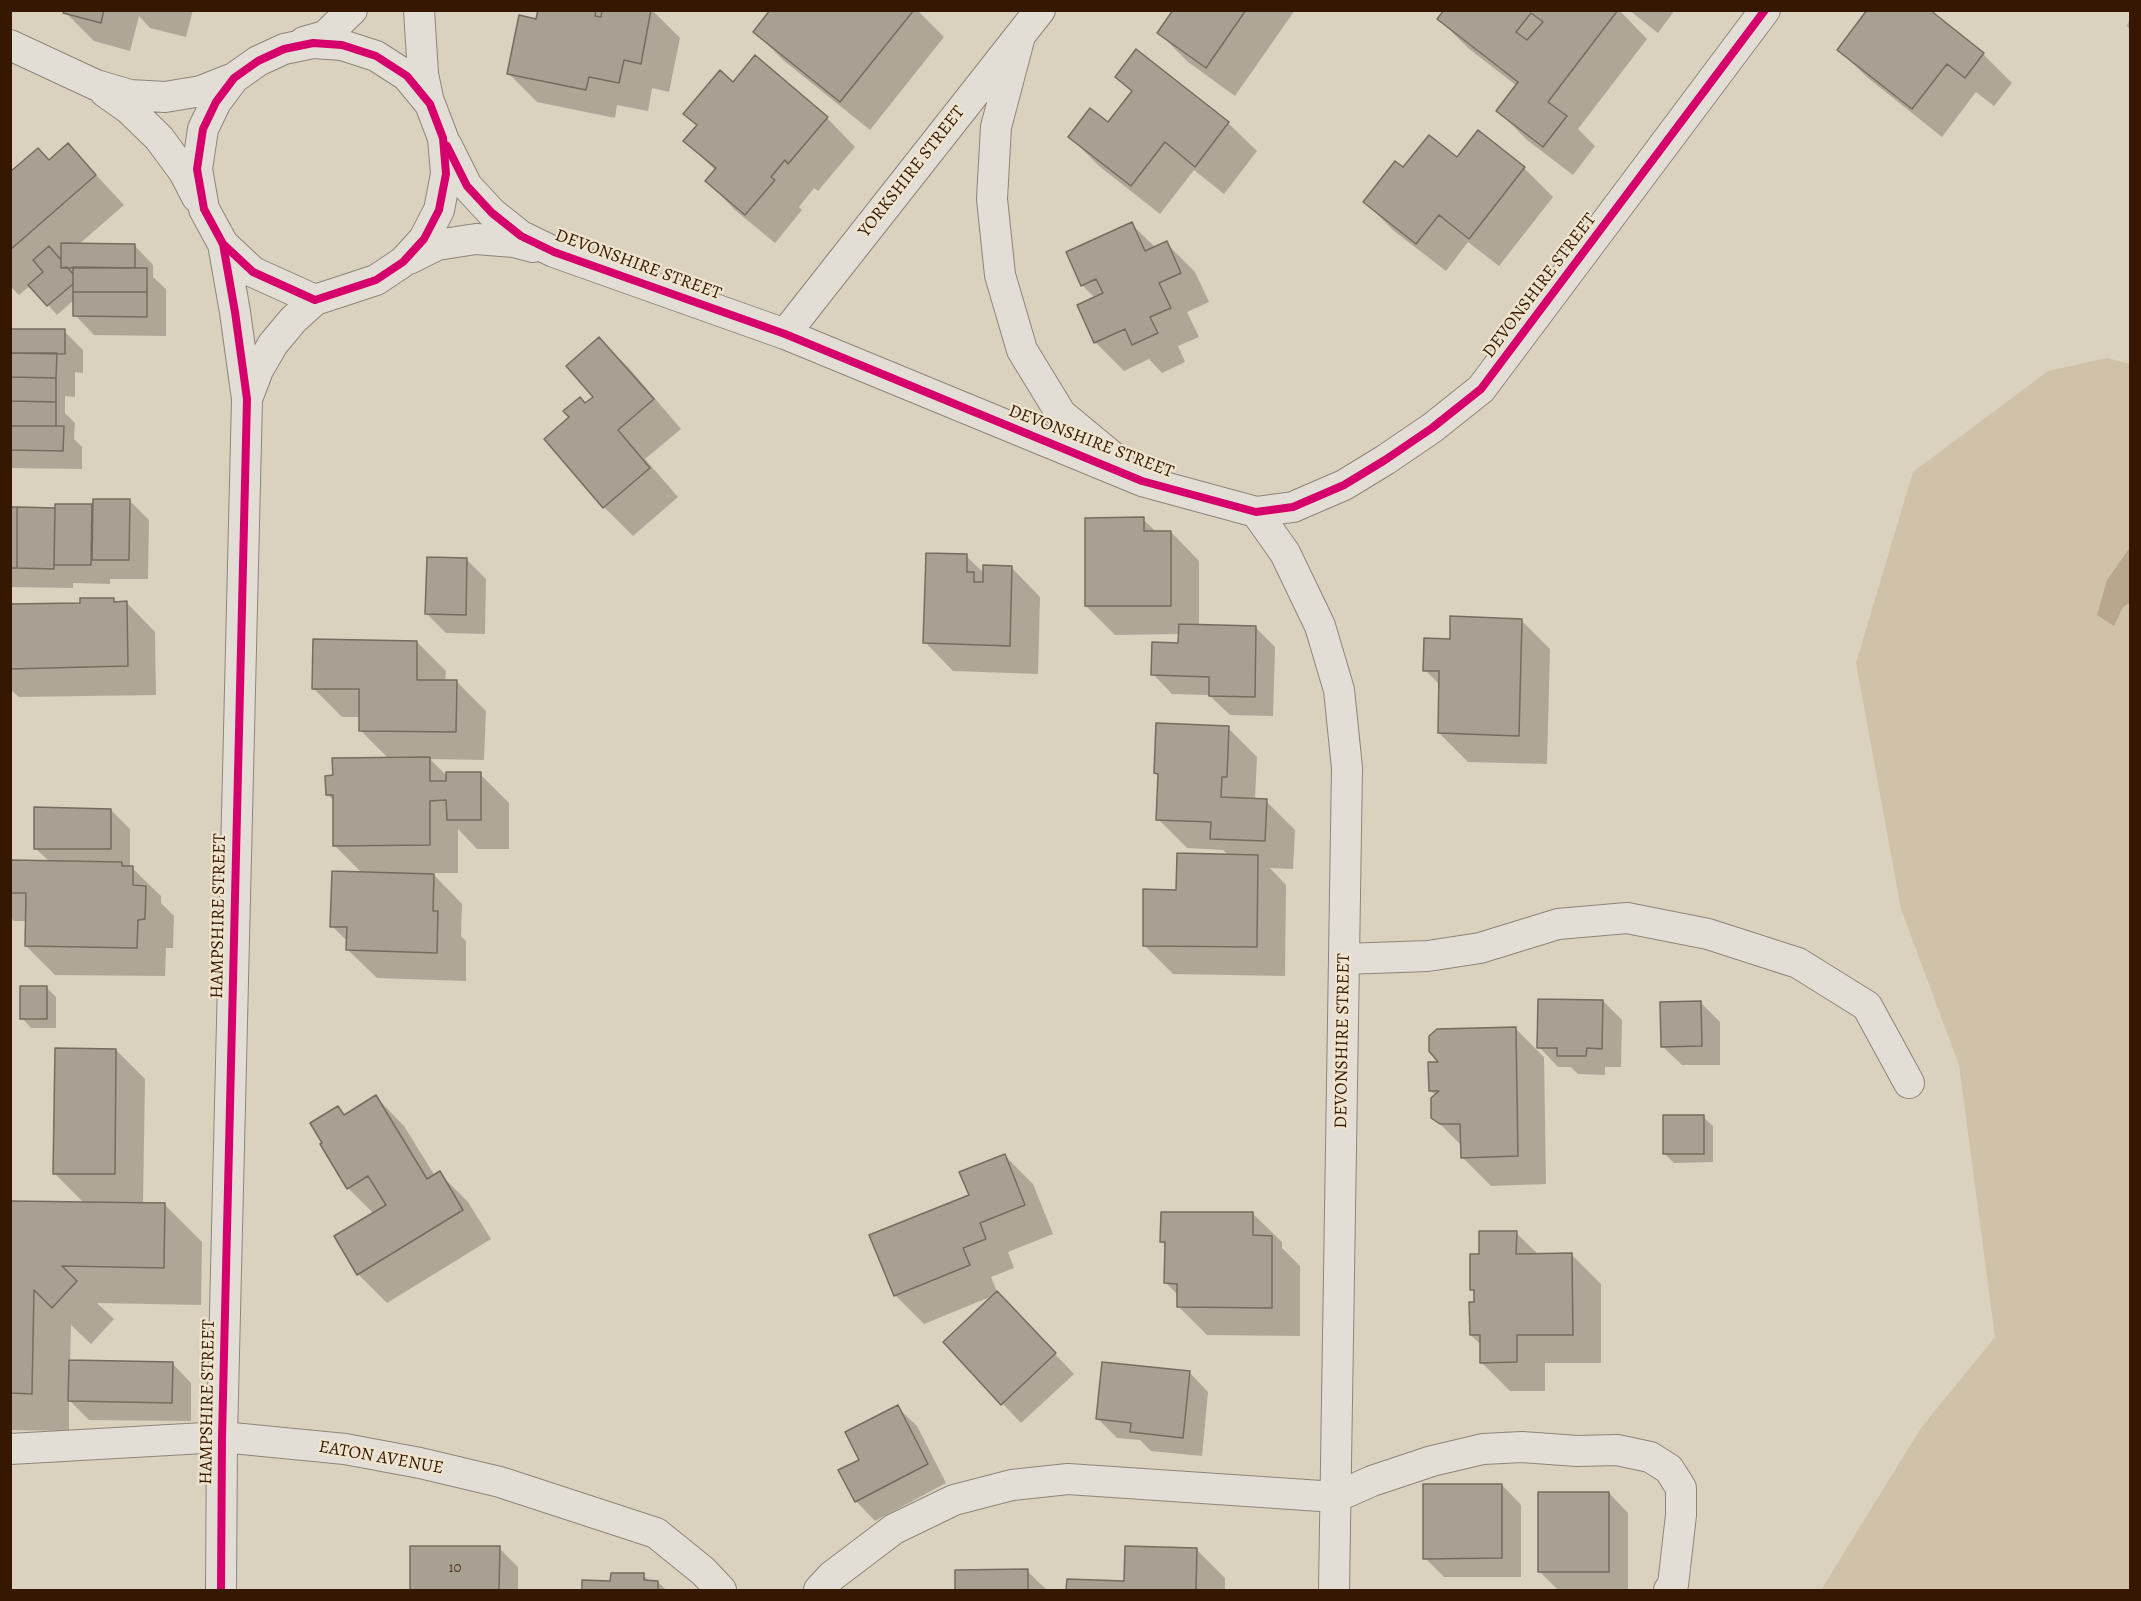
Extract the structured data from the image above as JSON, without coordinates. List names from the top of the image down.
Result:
{
  "streets": {
    "street": [
      "YORKSHIRE STREET",
      "DEVONSHIRE STREET",
      "HAMPSHIRE STREET",
      "EATON AVENUE"
    ]
  },
  "crossings": [
    ["YORKSHIRE STREET", "DEVONSHIRE STREET"],
    ["HAMPSHIRE STREET", "EATON AVENUE"]
  ],
  "house_numbers": ["10"]
}
